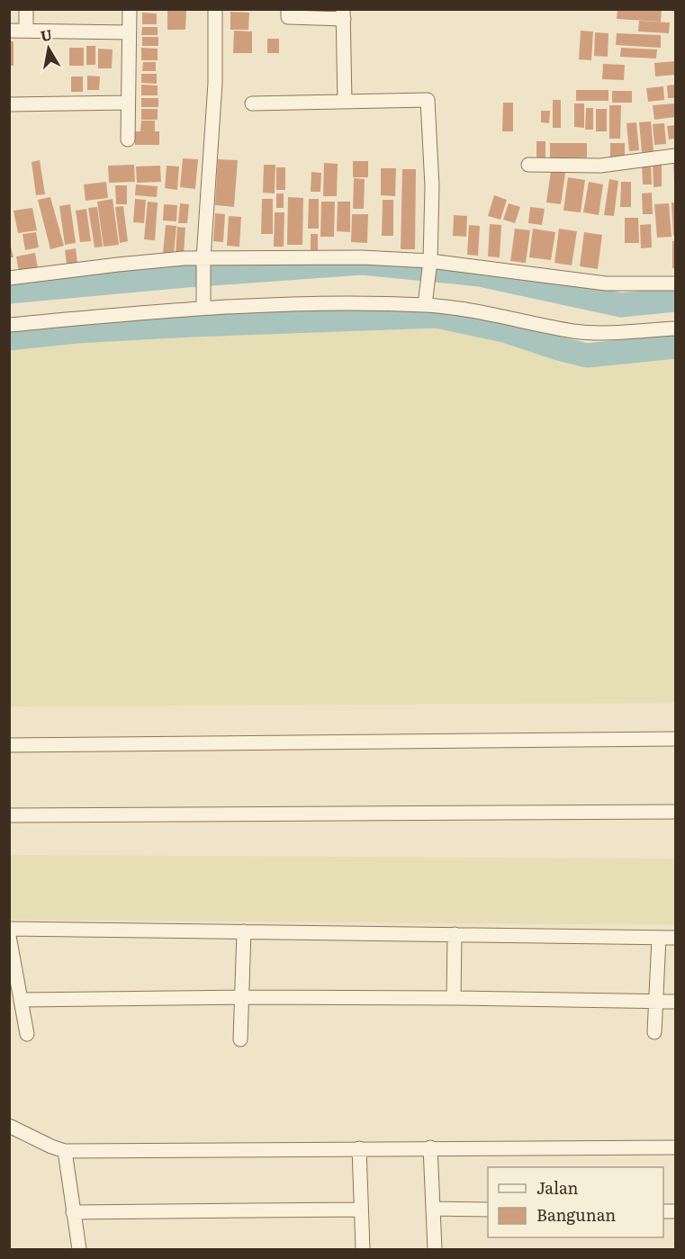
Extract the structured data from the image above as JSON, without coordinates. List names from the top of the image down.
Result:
{
  "legend": ["Jalan", "Bangunan"],
  "north": "top"
}
